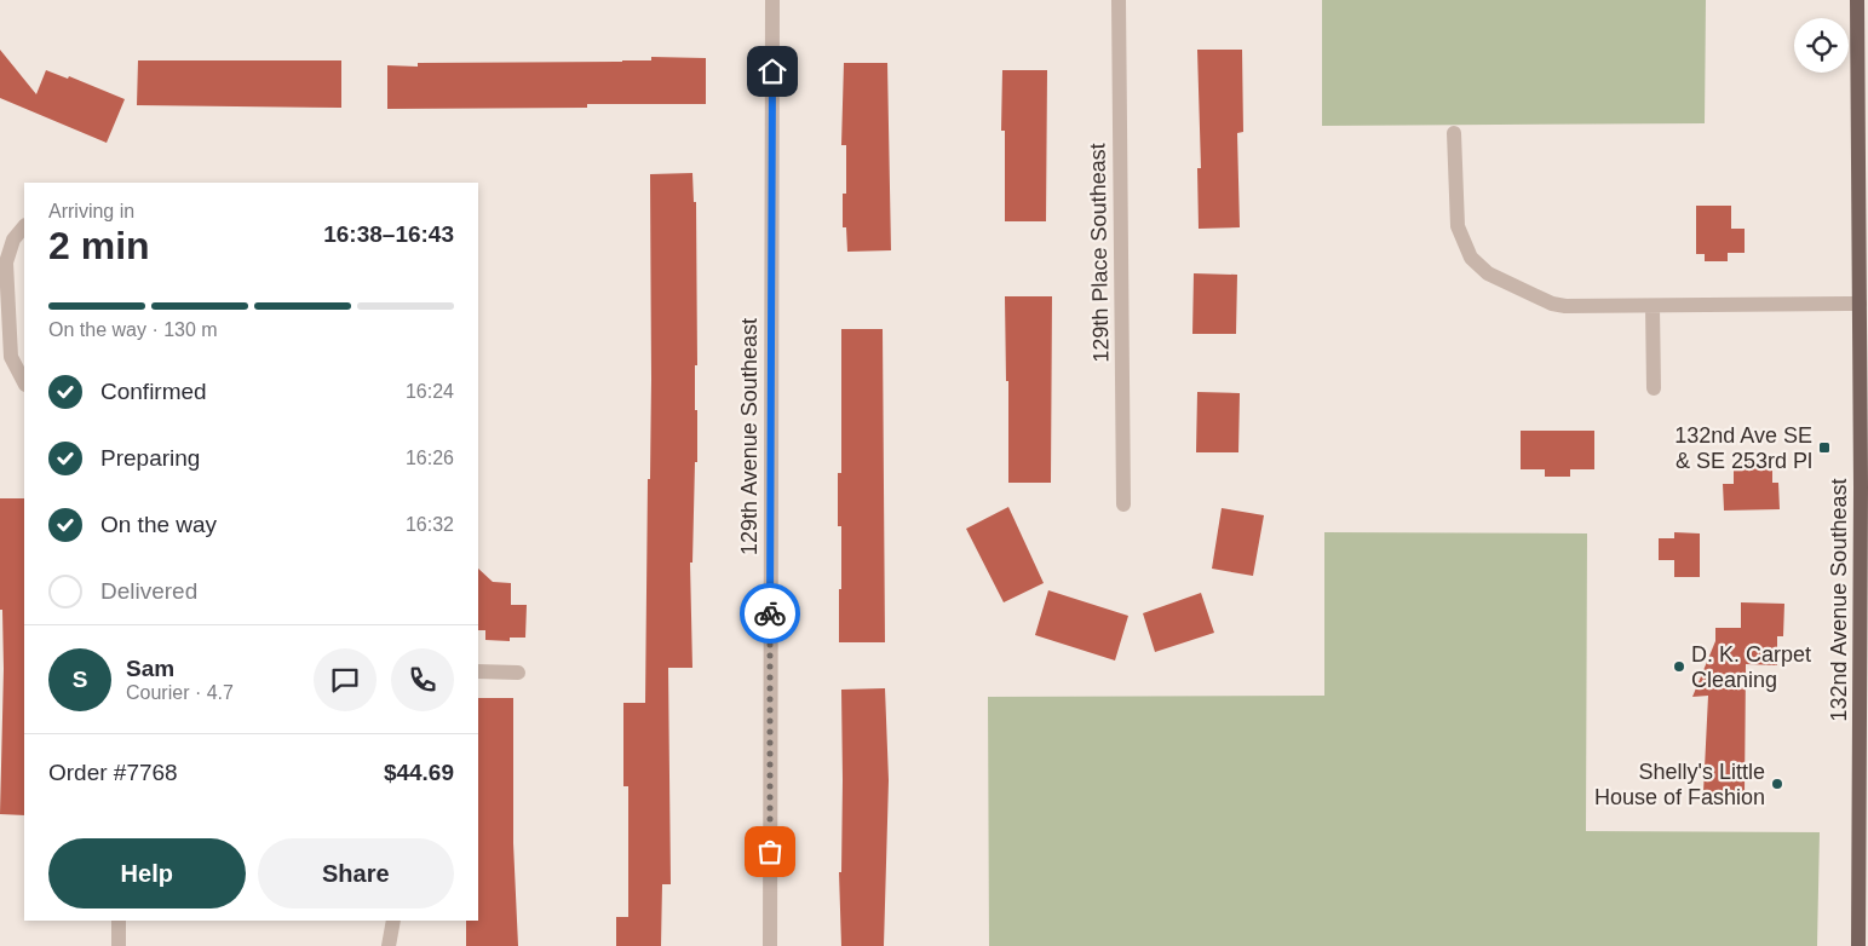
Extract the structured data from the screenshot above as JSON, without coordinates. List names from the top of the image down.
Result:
{
  "streets": {
    "main road": ["132nd Avenue Southeast"],
    "street": ["129th Place Southeast", "129th Avenue Southeast"]
  },
  "places": {
    "transit": ["132nd Ave SE & SE 253rd Pl"],
    "other": ["D. K. Carpet Cleaning", "Shelly's Little House of Fashion"]
  },
  "page": {
    "heading": ["2 min", "Arriving in", "16:38–16:43"],
    "panel": [
      "Sam",
      "Courier · 4.7",
      "Order #7768",
      "$44.69"
    ],
    "bar": "On the way · 130 m",
    "list": [
      ["Confirmed", "16:24"],
      ["Preparing", "16:26"],
      ["On the way", "16:32"],
      "Delivered"
    ],
    "round": "S",
    "buttons": ["Help", "Share"]
  }
}
